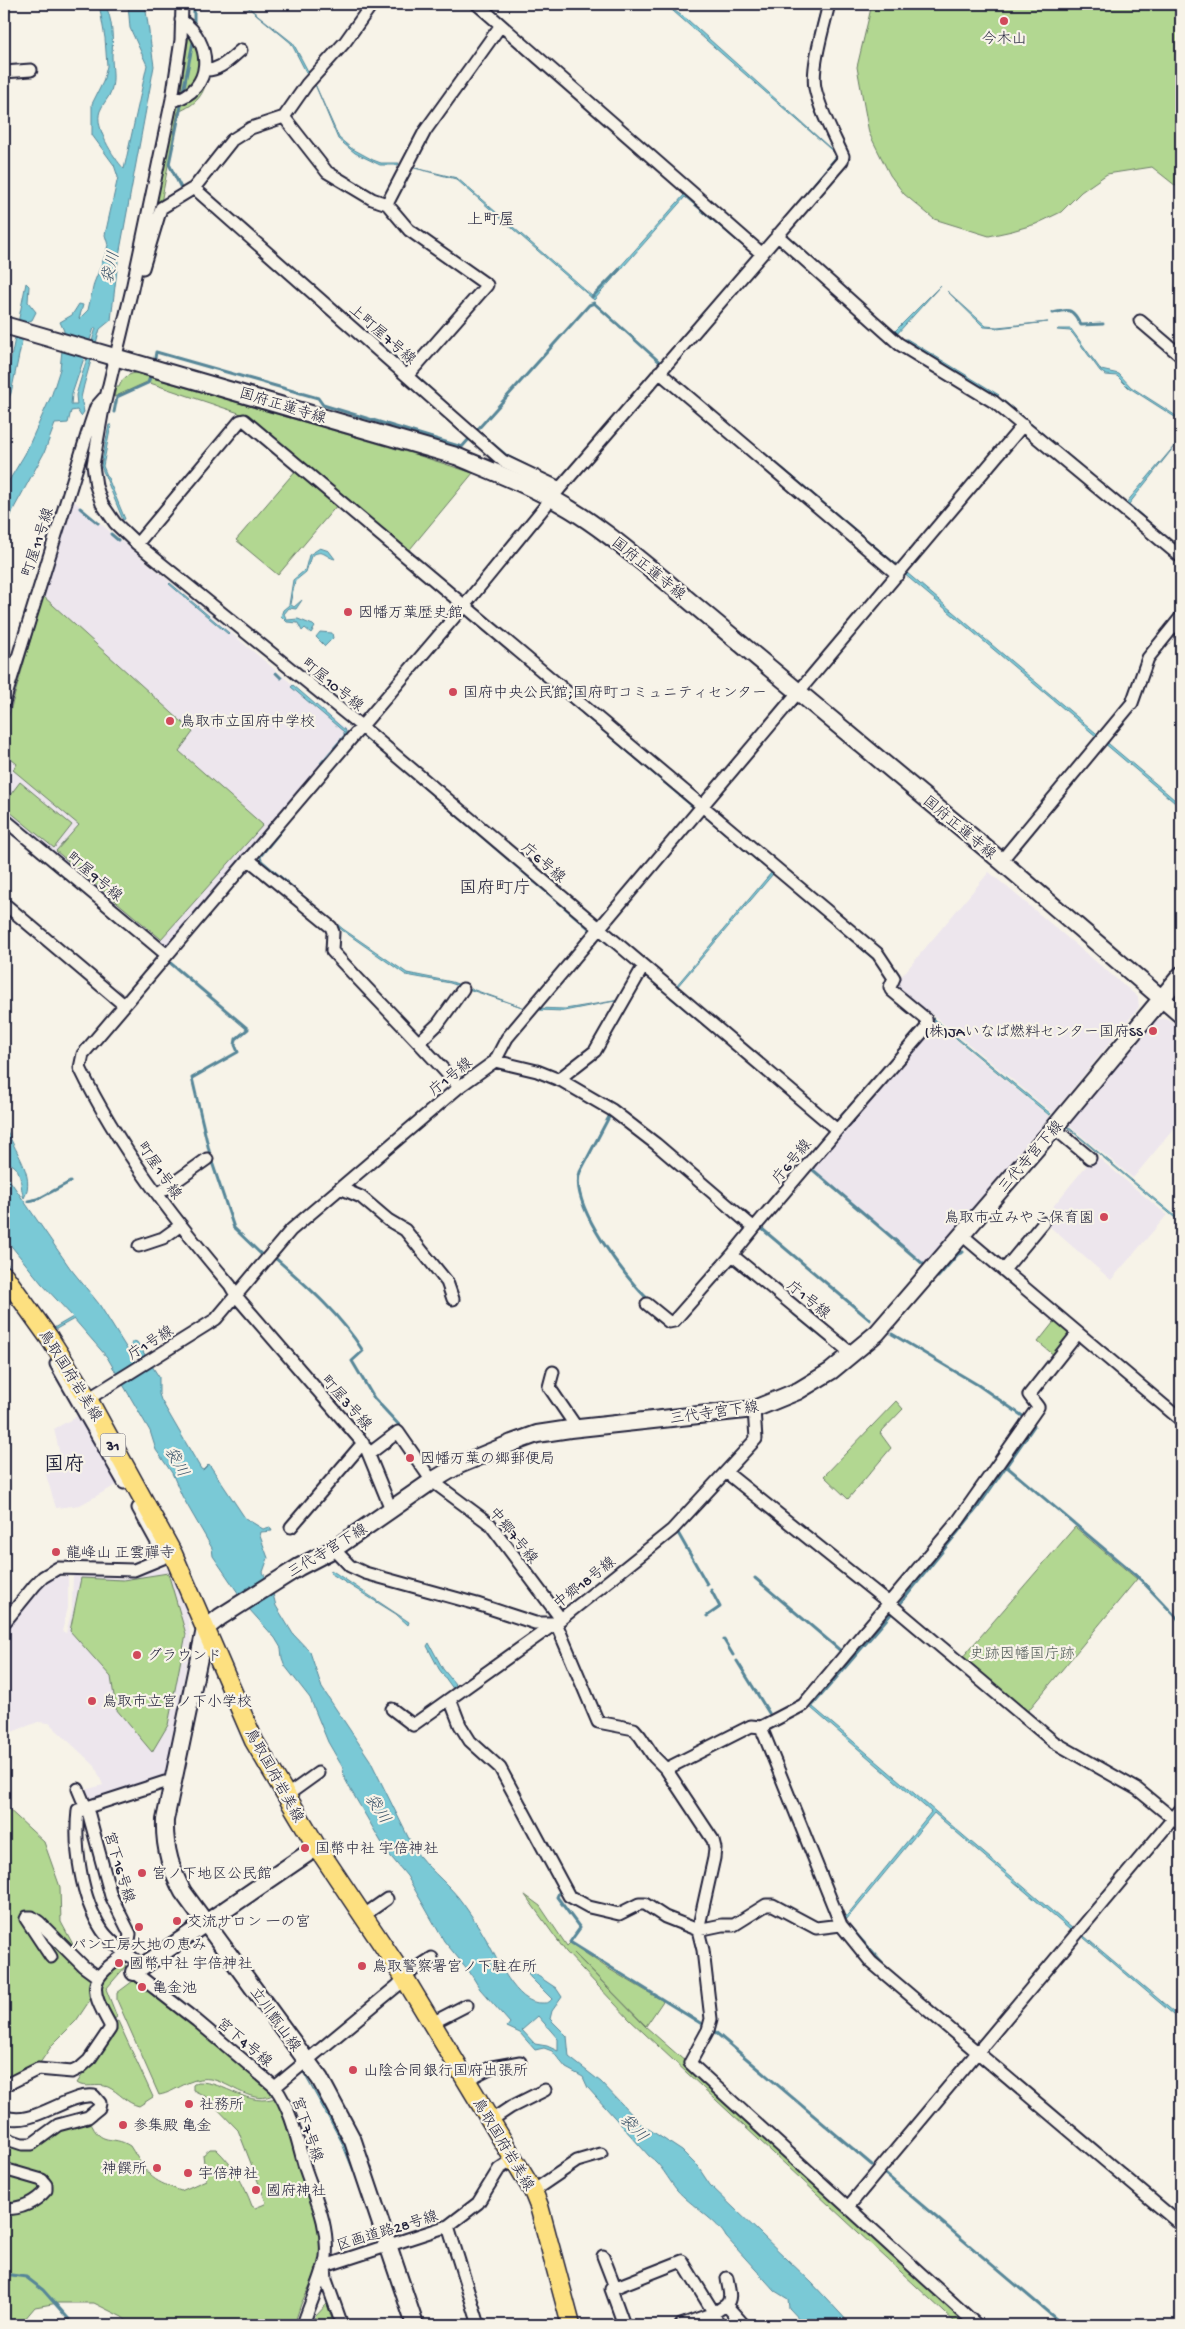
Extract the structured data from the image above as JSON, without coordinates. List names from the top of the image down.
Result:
{
  "streets": {
    "main road": [
      "国府正蓮寺線",
      "三代寺宮下線",
      "鳥取国府岩美線",
      "31",
      "立川甑山線"
    ],
    "street": [
      "上町屋7号線",
      "町屋11号線",
      "町屋10号線",
      "庁6号線",
      "町屋9号線",
      "庁1号線",
      "町屋1号線",
      "町屋3号線",
      "中郷7号線",
      "中郷18号線",
      "宮下16号線",
      "宮下4号線",
      "宮下7号線",
      "区画道路28号線"
    ]
  },
  "crossings": [
    ["上町屋7号線", "国府正蓮寺線"],
    ["国府正蓮寺線", "町屋10号線"],
    ["国府正蓮寺線", "三代寺宮下線"],
    ["町屋11号線", "町屋10号線"],
    ["町屋10号線", "庁6号線"],
    ["町屋10号線", "町屋9号線"],
    ["町屋10号線", "町屋1号線"],
    ["庁6号線", "庁1号線"],
    ["庁1号線", "三代寺宮下線"],
    ["庁1号線", "町屋1号線"],
    ["庁1号線", "鳥取国府岩美線"],
    ["庁1号線", "町屋3号線"],
    ["三代寺宮下線", "鳥取国府岩美線"],
    ["三代寺宮下線", "中郷7号線"],
    ["三代寺宮下線", "中郷18号線"],
    ["三代寺宮下線", "立川甑山線"],
    ["町屋1号線", "町屋3号線"],
    ["鳥取国府岩美線", "立川甑山線"],
    ["鳥取国府岩美線", "宮下4号線"],
    ["中郷7号線", "中郷18号線"],
    ["宮下16号線", "宮下4号線"],
    ["立川甑山線", "宮下4号線"],
    ["立川甑山線", "区画道路28号線"],
    ["宮下4号線", "宮下7号線"],
    ["宮下7号線", "区画道路28号線"]
  ],
  "districts": ["上町屋", "国府町庁", "国府"],
  "water": ["袋川"],
  "parks": ["史跡因幡国庁跡"],
  "places": [
    "今木山",
    "因幡万葉歴史館",
    "国府中央公民館;国府町コミュニティセンター",
    "鳥取市立国府中学校",
    "(株)JAいなば燃料センター国府SS",
    "鳥取市立みやこ保育園",
    "因幡万葉の郷郵便局",
    "龍峰山 正雲禪寺",
    "グラウンド",
    "鳥取市立宮ノ下小学校",
    "国幣中社 宇倍神社",
    "宮ノ下地区公民館",
    "交流サロン 一の宮",
    "パン工房大地の恵み",
    "國幣中社 宇倍神社",
    "鳥取警察署宮ノ下駐在所",
    "亀金池",
    "山陰合同銀行国府出張所",
    "社務所",
    "参集殿 亀金",
    "神饌所",
    "宇倍神社",
    "國府神社"
  ]
}
